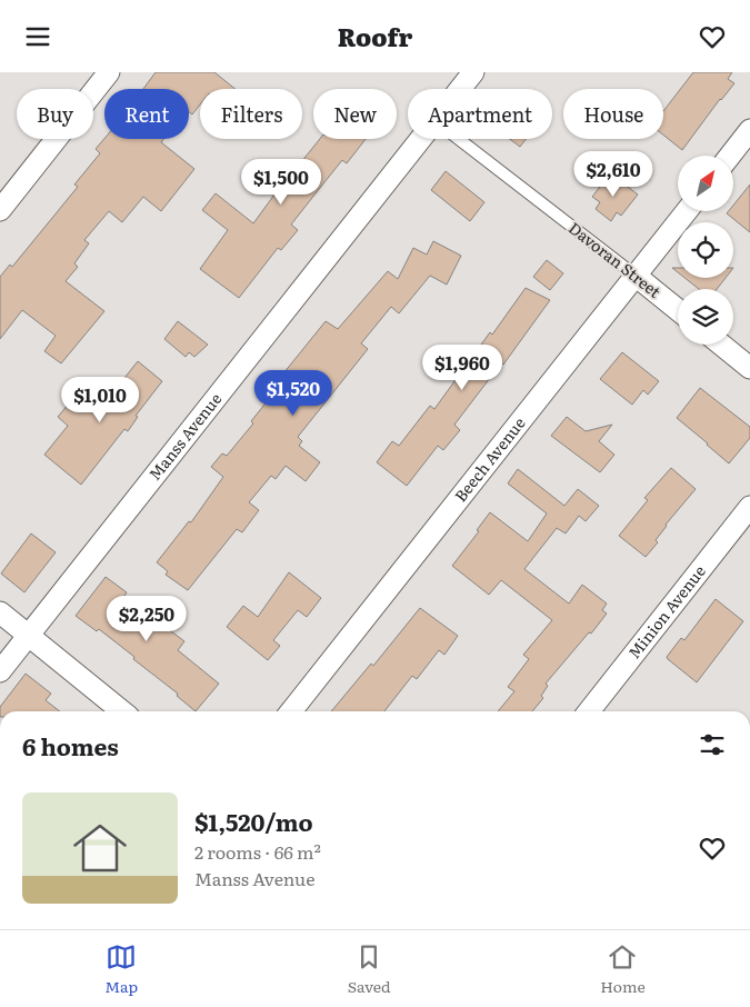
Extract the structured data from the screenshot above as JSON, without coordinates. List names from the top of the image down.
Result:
{
  "streets": {
    "street": [
      "Davoran Street",
      "Manss Avenue",
      "Beech Avenue",
      "Minion Avenue"
    ]
  },
  "crossings": [
    ["Davoran Street", "Beech Avenue"]
  ],
  "north": "top right",
  "page": {
    "header": "Roofr",
    "chip": [
      "Buy",
      "Rent",
      "Filters",
      "New",
      "Apartment",
      "House"
    ],
    "price": [
      "$2,610",
      "$1,500",
      "$1,960",
      "$1,520",
      "$1,010",
      "$2,250"
    ],
    "heading": "6 homes",
    "list": [
      {
        "name": "$1,520/mo",
        "note": "2 rooms · 66 m² · Manss Avenue"
      }
    ],
    "tabs": ["Map", "Saved", "Home"]
  }
}
